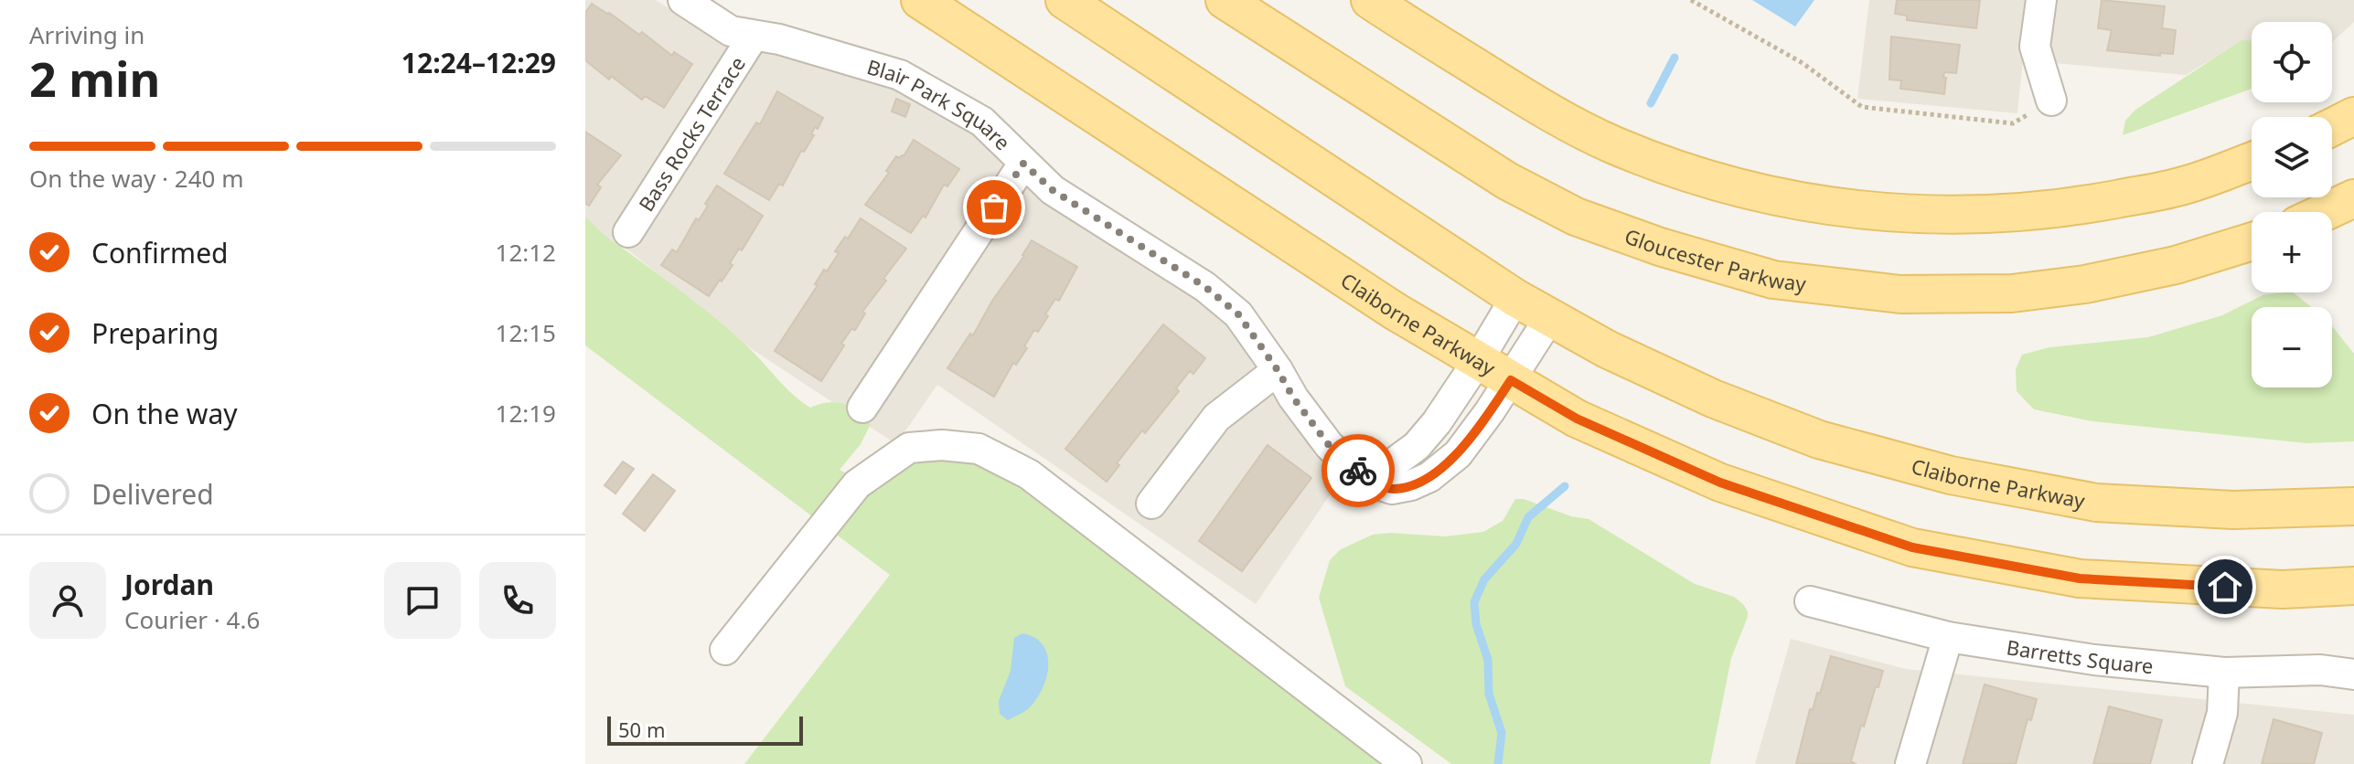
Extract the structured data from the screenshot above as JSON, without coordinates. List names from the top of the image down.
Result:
{
  "streets": {
    "main road": ["Gloucester Parkway", "Claiborne Parkway"],
    "street": ["Blair Park Square", "Bass Rocks Terrace", "Barretts Square"]
  },
  "crossings": [
    ["Blair Park Square", "Bass Rocks Terrace"]
  ],
  "scale_bar": "50 m",
  "page": {
    "heading": ["2 min", "Arriving in", "12:24–12:29"],
    "panel": ["Jordan", "Courier · 4.6"],
    "map_buttons": ["+", "−"],
    "bar": "On the way · 240 m",
    "list": [
      ["Confirmed", "12:12"],
      ["Preparing", "12:15"],
      ["On the way", "12:19"],
      "Delivered"
    ],
    "scale": "50 m"
  }
}
